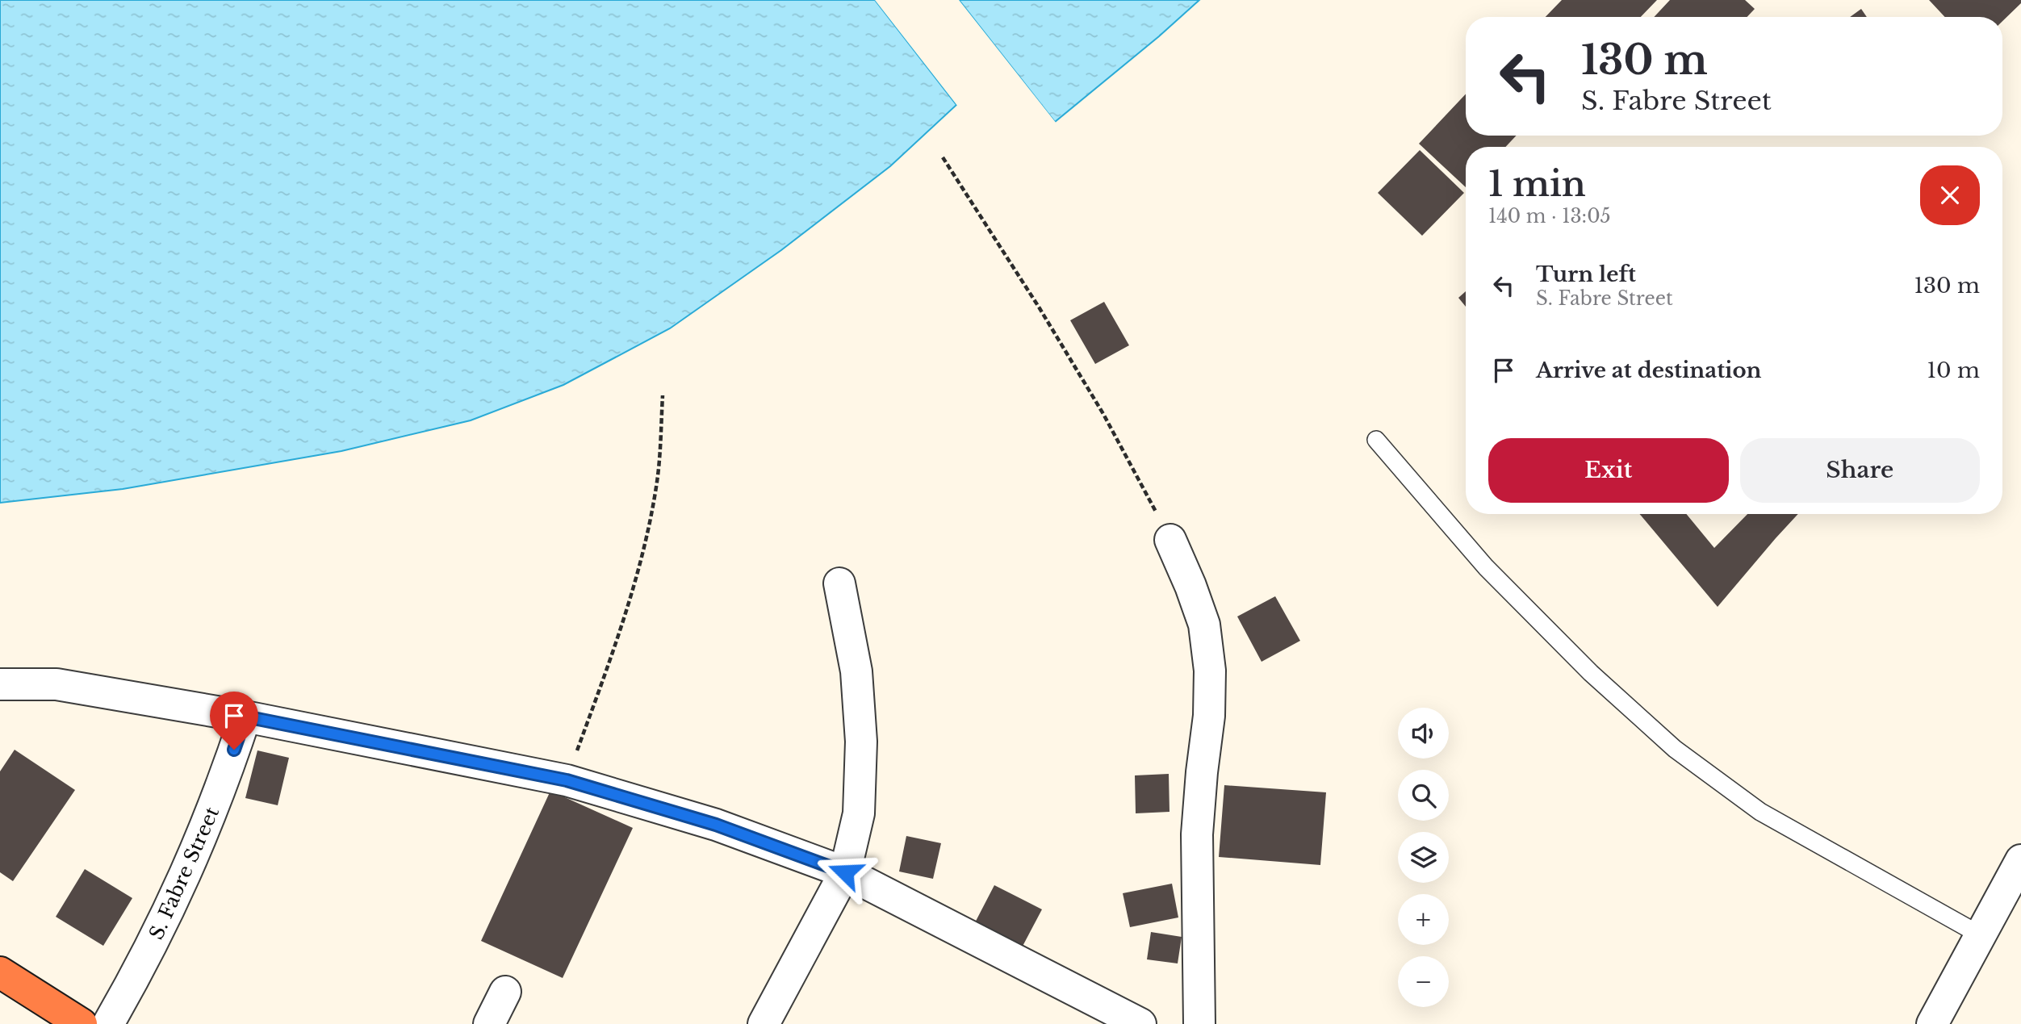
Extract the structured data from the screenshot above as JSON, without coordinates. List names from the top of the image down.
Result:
{
  "streets": {
    "street": ["S. Fabre Street"]
  },
  "page": {
    "turn": ["130 m", "S. Fabre Street"],
    "heading": ["1 min", "140 m · 13:05"],
    "list": [
      {
        "name": "Turn left",
        "note": "S. Fabre Street",
        "value": "130 m"
      },
      {
        "name": "Arrive at destination",
        "value": "10 m"
      }
    ],
    "buttons": ["Exit", "Share"],
    "map_buttons": ["+", "−"]
  }
}
